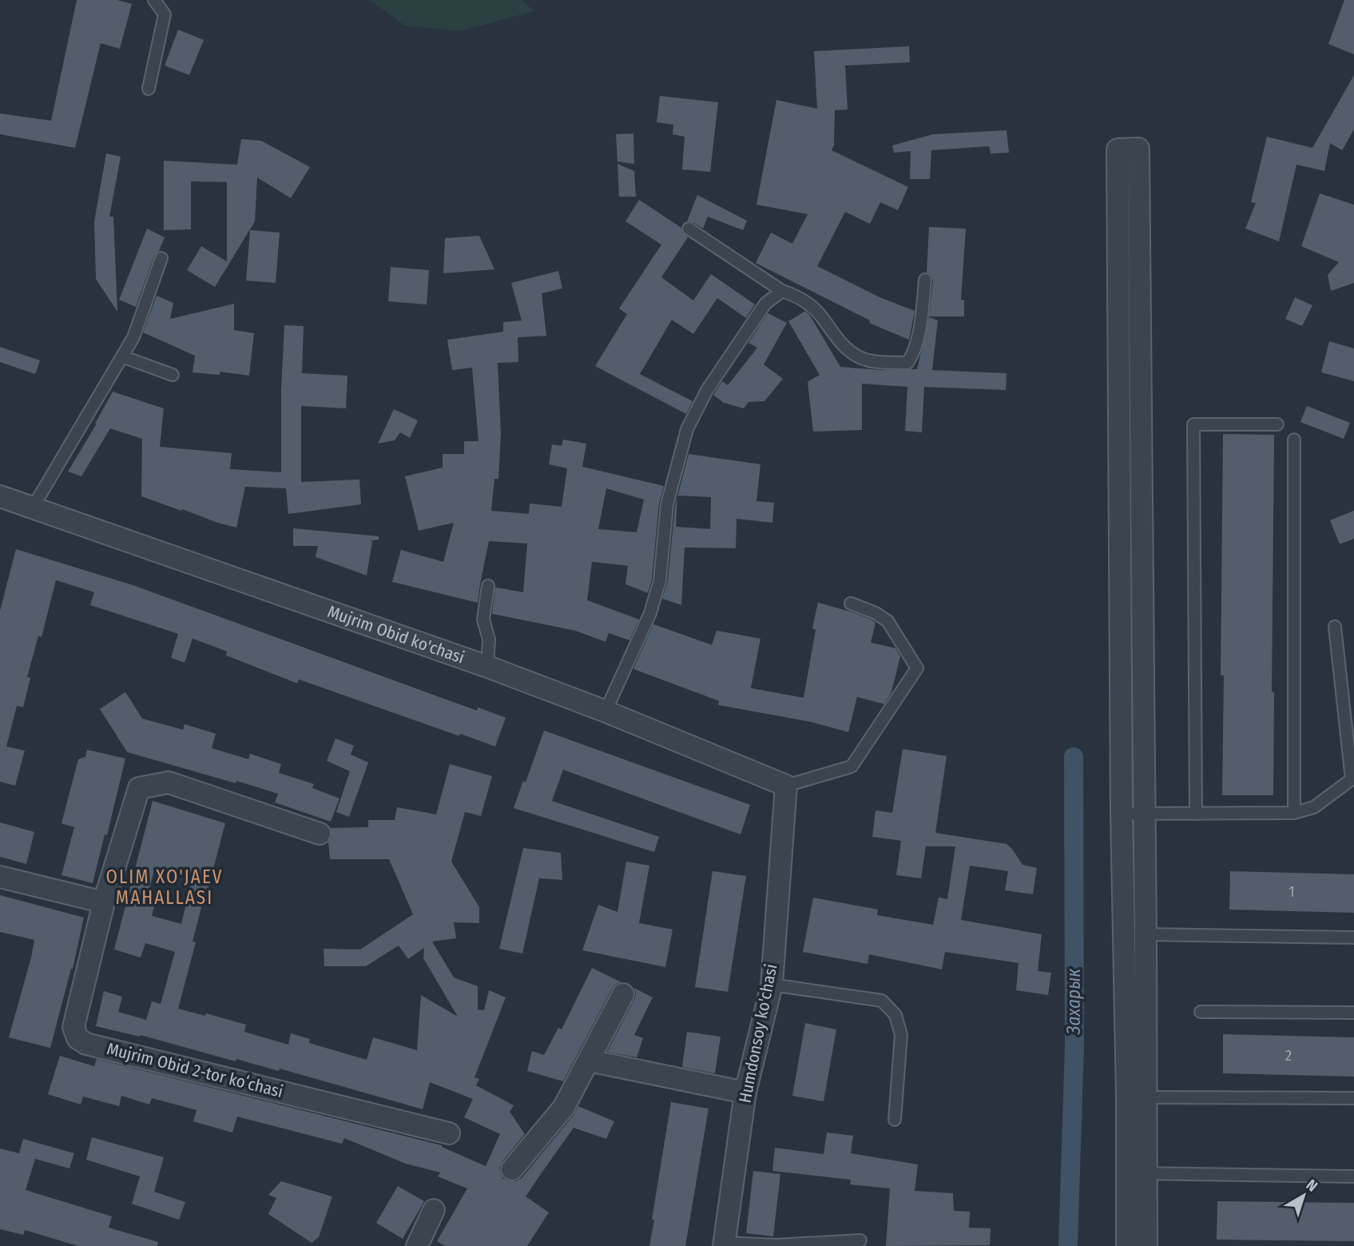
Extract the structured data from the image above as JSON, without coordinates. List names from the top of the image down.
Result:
{
  "streets": {
    "street": ["Mujrim Obid ko'chasi", "Humdonsoy ko'chasi", "Mujrim Obid 2-tor koʻchasi"]
  },
  "crossings": [
    ["Mujrim Obid ko'chasi", "Humdonsoy ko'chasi"]
  ],
  "districts": ["OLIM XO'JAEV MAHALLASI"],
  "water": ["Захарык"],
  "house_numbers": ["1", "2"],
  "north": "top right"
}
